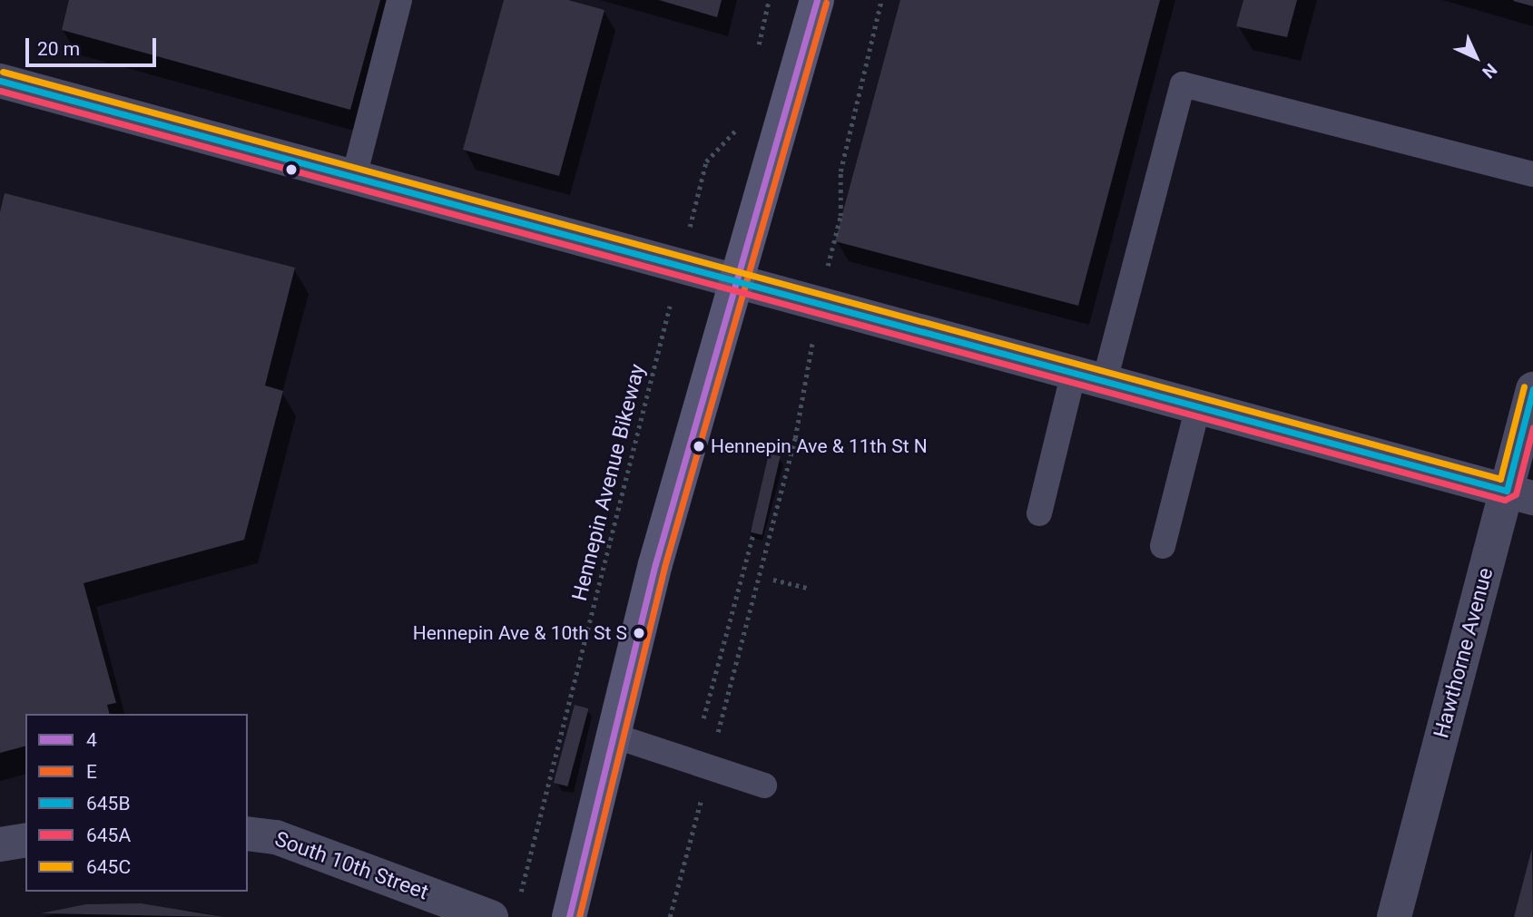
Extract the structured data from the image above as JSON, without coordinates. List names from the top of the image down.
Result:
{
  "streets": {
    "street": ["Hawthorne Avenue", "South 10th Street"],
    "path": ["Hennepin Avenue Bikeway"]
  },
  "places": ["Hennepin Ave & 11th St N", "Hennepin Ave & 10th St S"],
  "lines": [
    "transit line 4",
    "transit line E",
    "transit line 645C",
    "transit line 645B",
    "transit line 645A"
  ],
  "legend": [
    "4",
    "E",
    "645B",
    "645A",
    "645C"
  ],
  "scale_bar": "20 m",
  "north": "bottom right"
}
